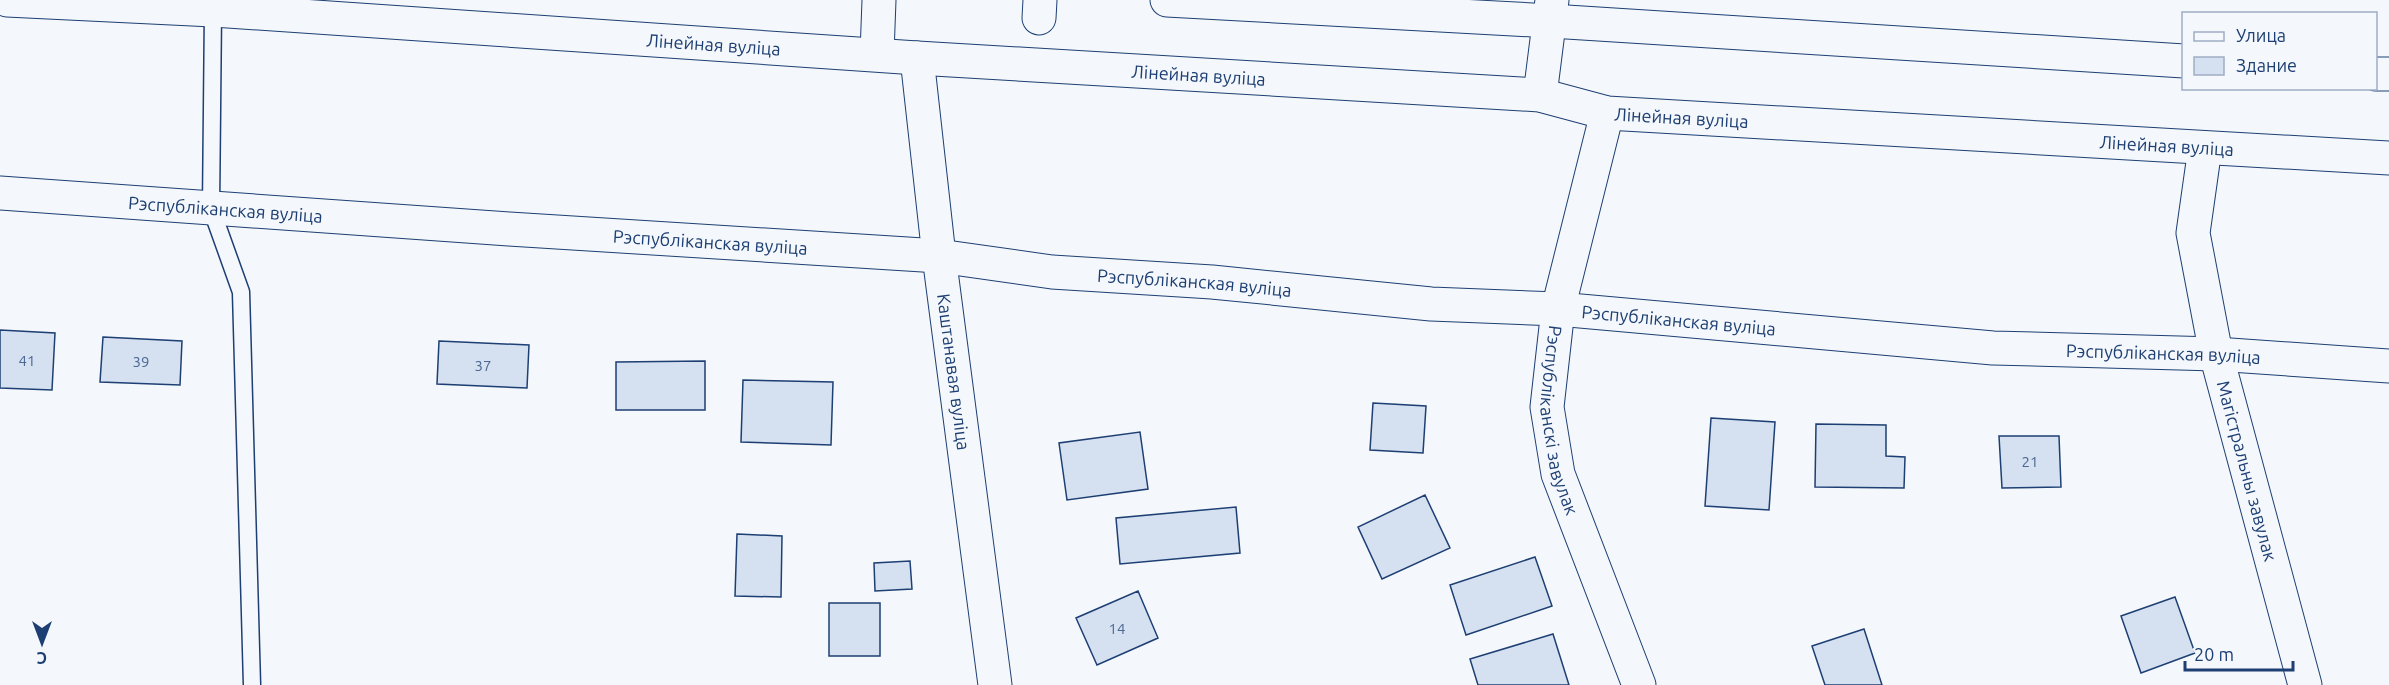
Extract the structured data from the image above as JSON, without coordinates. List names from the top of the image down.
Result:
{
  "streets": {
    "street": [
      "Лінейная вуліца",
      "Рэспубліканская вуліца",
      "Каштанавая вуліца",
      "Рэспубліканскі завулак",
      "Магістральны завулак"
    ]
  },
  "crossings": [
    ["Лінейная вуліца", "Каштанавая вуліца"],
    ["Лінейная вуліца", "Рэспубліканскі завулак"],
    ["Лінейная вуліца", "Магістральны завулак"],
    ["Рэспубліканская вуліца", "Каштанавая вуліца"],
    ["Рэспубліканская вуліца", "Рэспубліканскі завулак"],
    ["Рэспубліканская вуліца", "Магістральны завулак"]
  ],
  "house_numbers": [
    "41",
    "39",
    "37",
    "21",
    "14"
  ],
  "legend": ["Улица", "Здание"],
  "scale_bar": "20 m",
  "north": "bottom"
}
